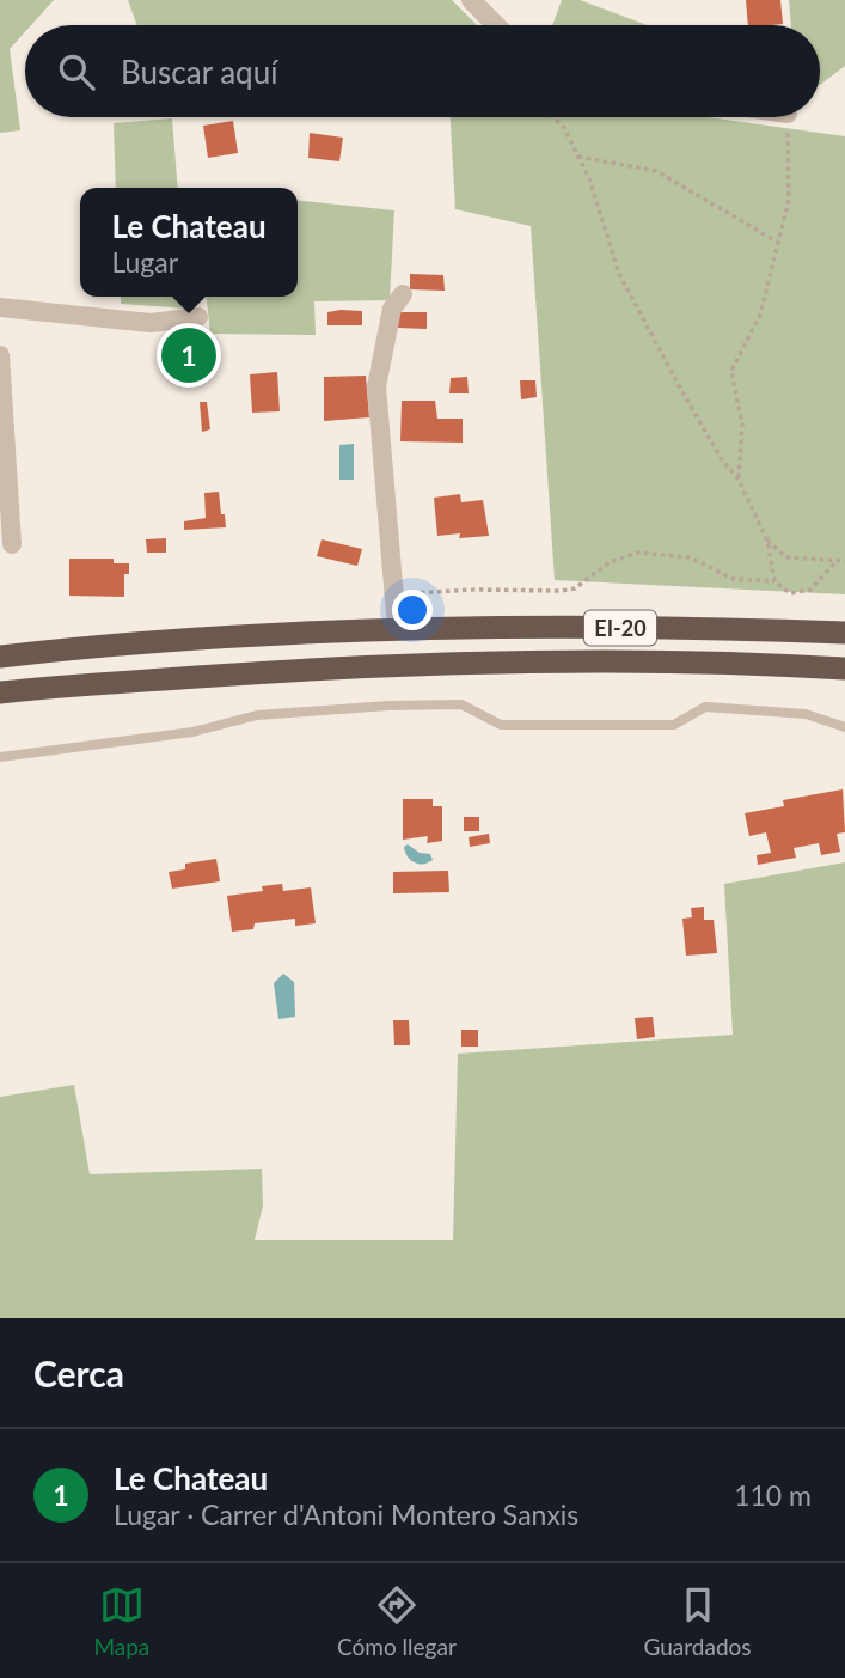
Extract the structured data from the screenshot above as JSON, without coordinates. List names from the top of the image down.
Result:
{
  "streets": {
    "highway": ["EI-20"]
  },
  "page": {
    "search": "Buscar aquí",
    "popup": ["Le Chateau", "Lugar"],
    "pins": "1",
    "heading": "Cerca",
    "list": [
      {
        "mark": "1",
        "name": "Le Chateau",
        "note": "Lugar · Carrer d'Antoni Montero Sanxis",
        "value": "110 m"
      }
    ],
    "nav": ["Mapa", "Cómo llegar", "Guardados"]
  }
}
